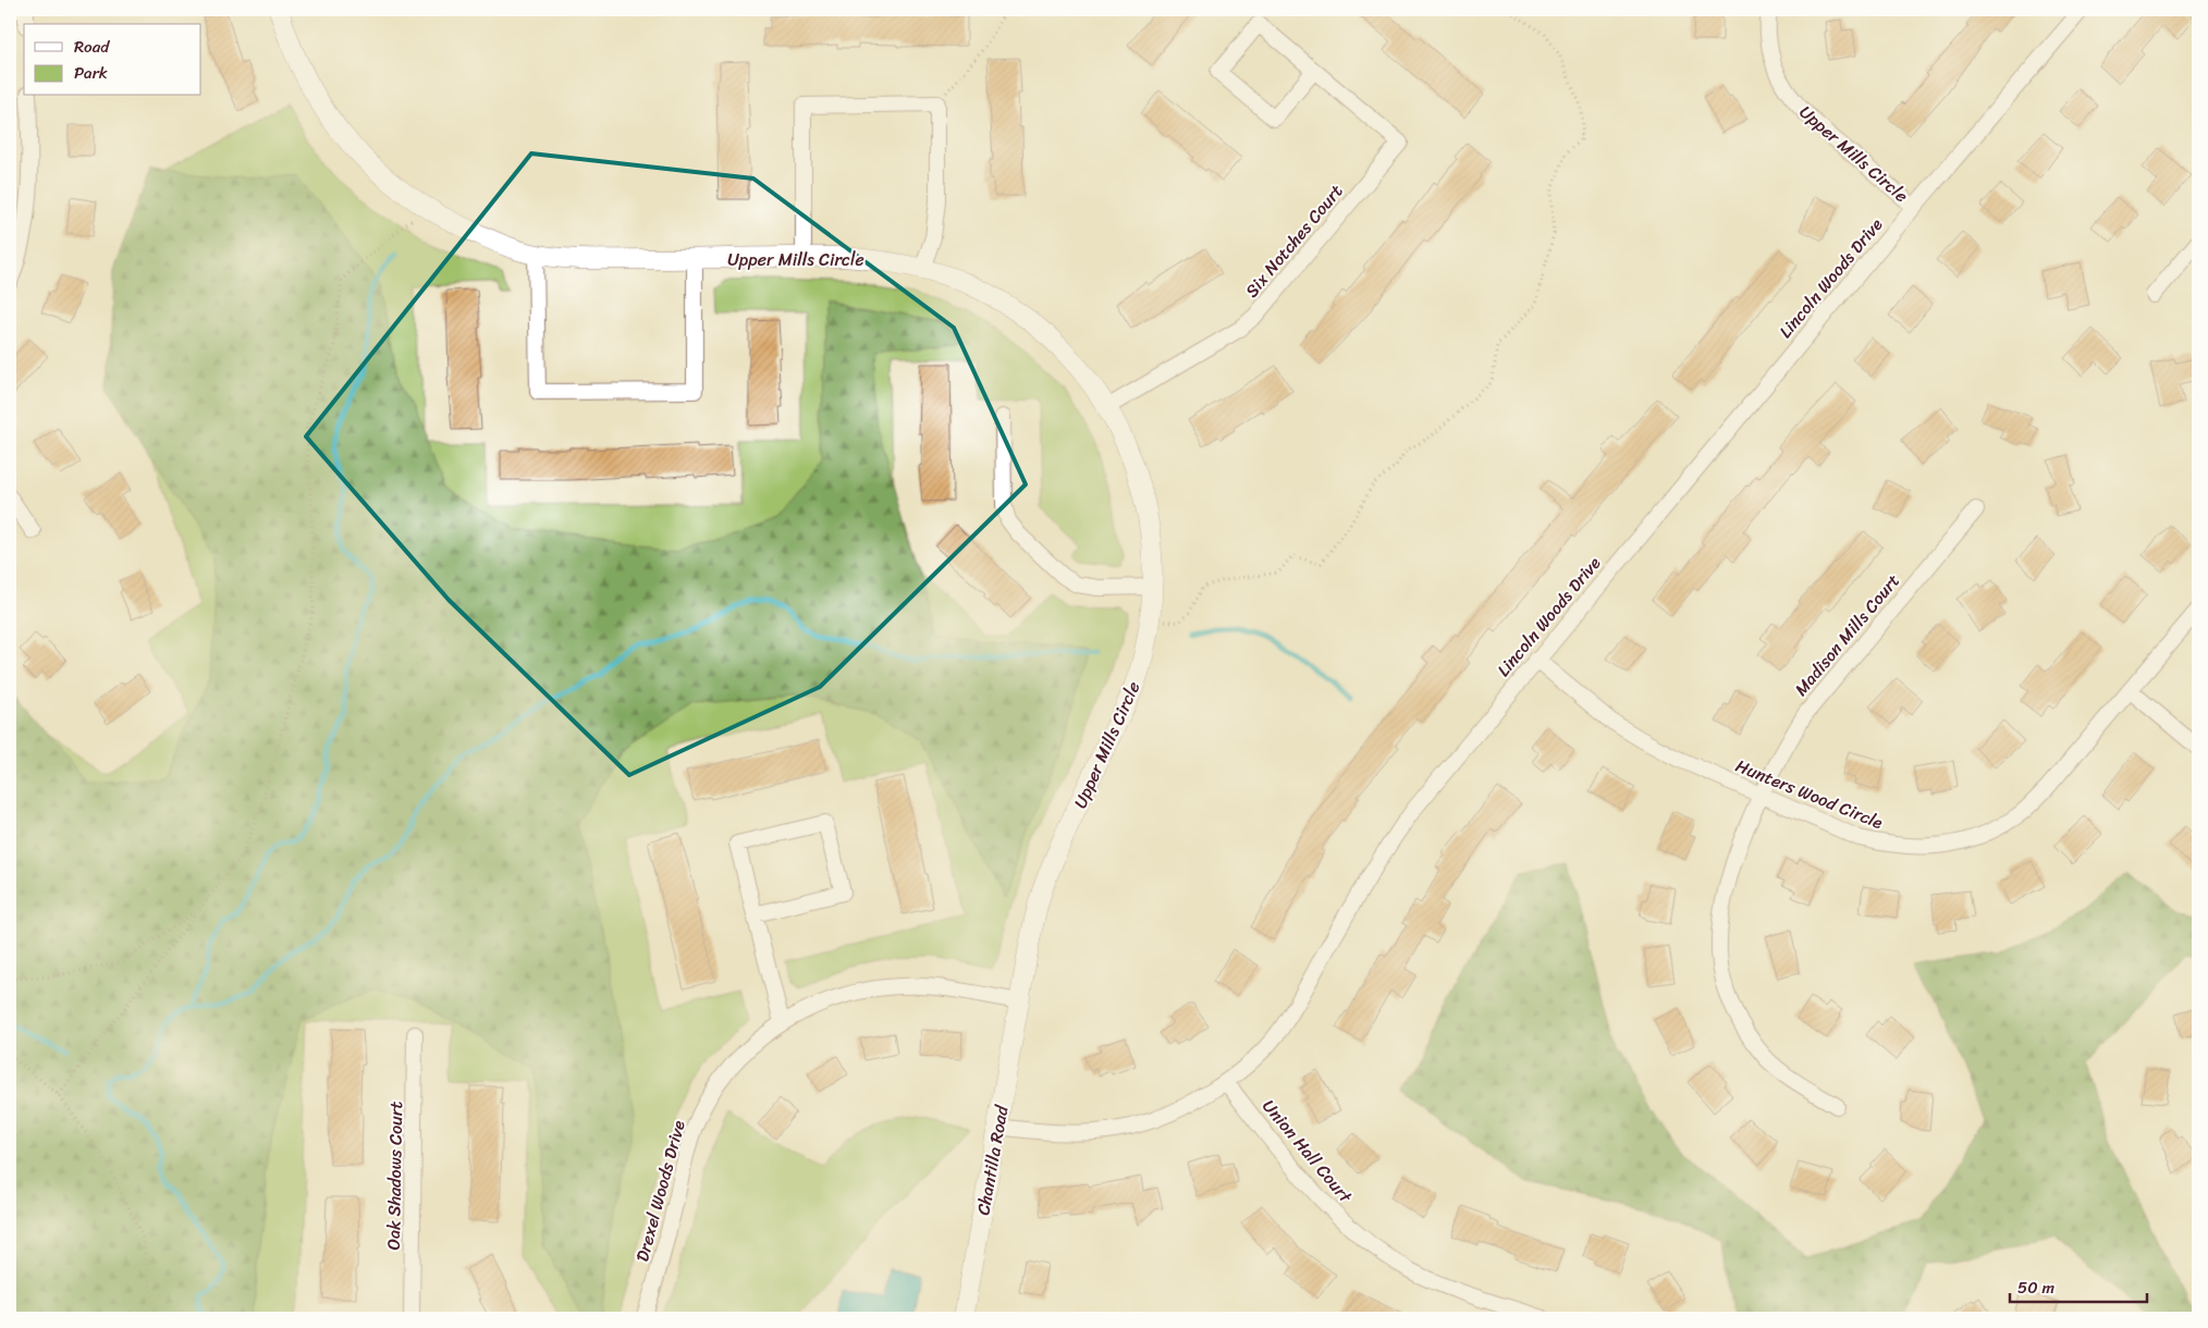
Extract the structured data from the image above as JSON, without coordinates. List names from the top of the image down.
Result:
{
  "streets": {
    "street": [
      "Upper Mills Circle",
      "Six Notches Court",
      "Lincoln Woods Drive",
      "Madison Mills Court",
      "Hunters Wood Circle",
      "Union Hall Court",
      "Chantilla Road",
      "Oak Shadows Court",
      "Drexel Woods Drive"
    ]
  },
  "crossings": [
    ["Upper Mills Circle", "Six Notches Court"],
    ["Upper Mills Circle", "Lincoln Woods Drive"],
    ["Upper Mills Circle", "Chantilla Road"],
    ["Upper Mills Circle", "Drexel Woods Drive"],
    ["Lincoln Woods Drive", "Hunters Wood Circle"],
    ["Lincoln Woods Drive", "Union Hall Court"],
    ["Lincoln Woods Drive", "Chantilla Road"],
    ["Madison Mills Court", "Hunters Wood Circle"],
    ["Chantilla Road", "Drexel Woods Drive"]
  ],
  "legend": ["Road", "Park"],
  "scale_bar": "50 m"
}
